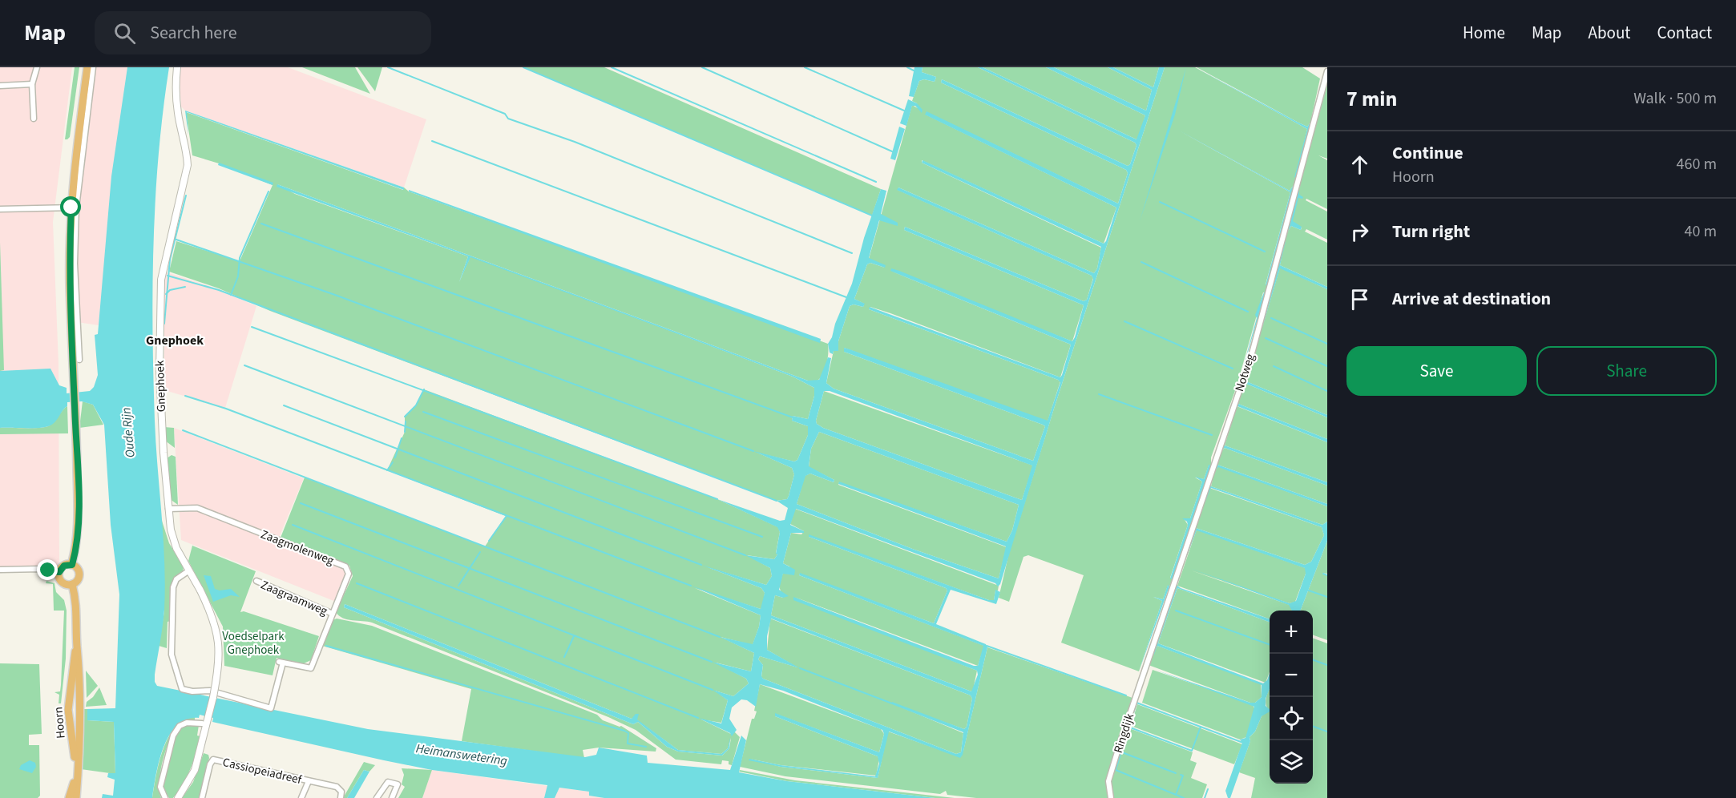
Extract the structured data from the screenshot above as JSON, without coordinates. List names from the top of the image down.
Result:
{
  "streets": {
    "main road": ["Hoorn"],
    "street": [
      "Notweg",
      "Gnephoek",
      "Zaagmolenweg",
      "Zaagraamweg",
      "Ringdijk",
      "Cassiopeiadreef"
    ]
  },
  "crossings": [
    ["Notweg", "Ringdijk"],
    ["Gnephoek", "Zaagmolenweg"],
    ["Zaagmolenweg", "Zaagraamweg"]
  ],
  "districts": ["Gnephoek"],
  "water": ["Oude Rijn", "Heimanswetering"],
  "parks": ["Voedselpark Gnephoek"],
  "page": {
    "header": "Map",
    "search": "Search here",
    "nav": [
      "Home",
      "Map",
      "About",
      "Contact"
    ],
    "heading": ["7 min", "Walk · 500 m"],
    "list": [
      ["Continue", "Hoorn", "460 m"],
      ["Turn right", "40 m"],
      "Arrive at destination"
    ],
    "buttons": ["Save", "Share"],
    "map_buttons": ["+", "−"]
  }
}
